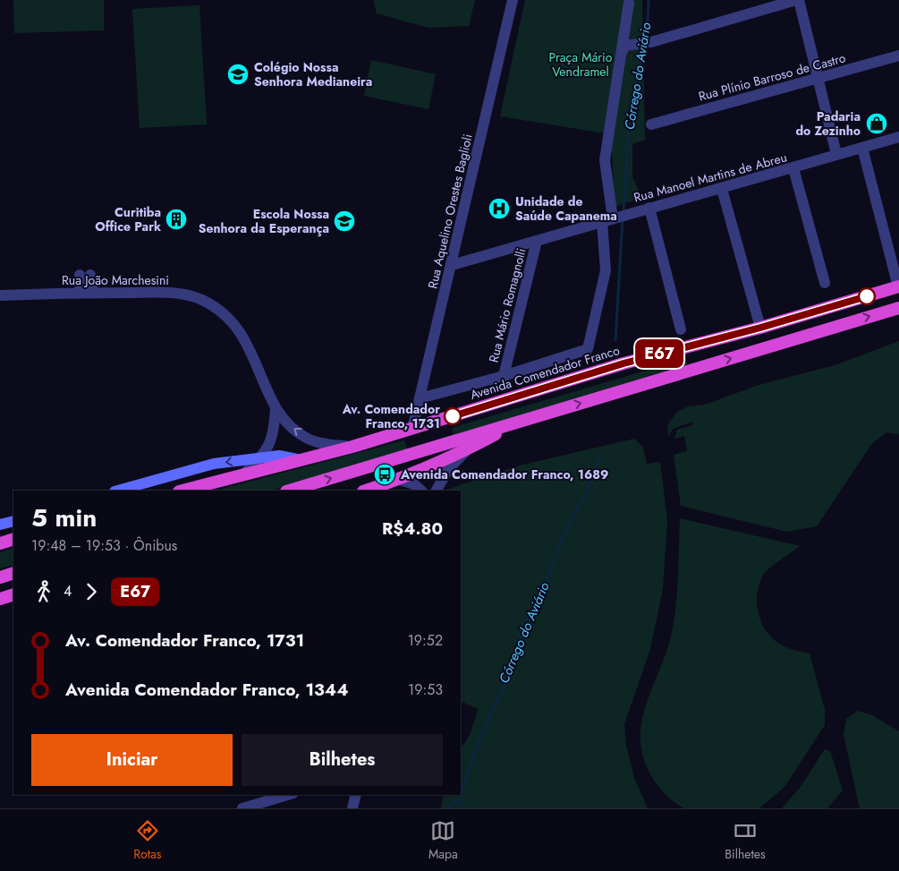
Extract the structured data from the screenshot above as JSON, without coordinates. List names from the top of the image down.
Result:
{
  "streets": {
    "highway": ["Avenida Comendador Franco"],
    "street": [
      "Rua Plínio Barroso de Castro",
      "Rua Manoel Martins de Abreu",
      "Rua Aquelino Orestes Baglioli",
      "Rua João Marchesini",
      "Rua Mário Romagnolli"
    ]
  },
  "crossings": [
    ["Rua Manoel Martins de Abreu", "Rua Aquelino Orestes Baglioli"],
    ["Rua Manoel Martins de Abreu", "Rua Mário Romagnolli"],
    ["Rua Aquelino Orestes Baglioli", "Avenida Comendador Franco"],
    ["Rua João Marchesini", "Avenida Comendador Franco"]
  ],
  "water": ["Córrego do Aviário"],
  "parks": ["Praça Mário Vendramel"],
  "places": {
    "school or university": ["Colégio Nossa Senhora Medianeira", "Escola Nossa Senhora da Esperança"],
    "shop": ["Padaria do Zezinho"],
    "hospital": ["Unidade de Saúde Capanema"],
    "building": ["Curitiba Office Park"],
    "other": ["Av. Comendador Franco, 1731"],
    "bus stop": ["Avenida Comendador Franco, 1689"]
  },
  "lines": ["bus line E67"],
  "page": {
    "on_map": "E67",
    "heading": ["5 min", "19:48 – 19:53 · Ônibus", "R$4.80"],
    "legs": ["4", "E67"],
    "list": [
      {
        "name": "Av. Comendador Franco, 1731",
        "value": "19:52"
      },
      {
        "name": "Avenida Comendador Franco, 1344",
        "value": "19:53"
      }
    ],
    "buttons": ["Iniciar", "Bilhetes"],
    "tabs": ["Rotas", "Mapa", "Bilhetes"]
  }
}
